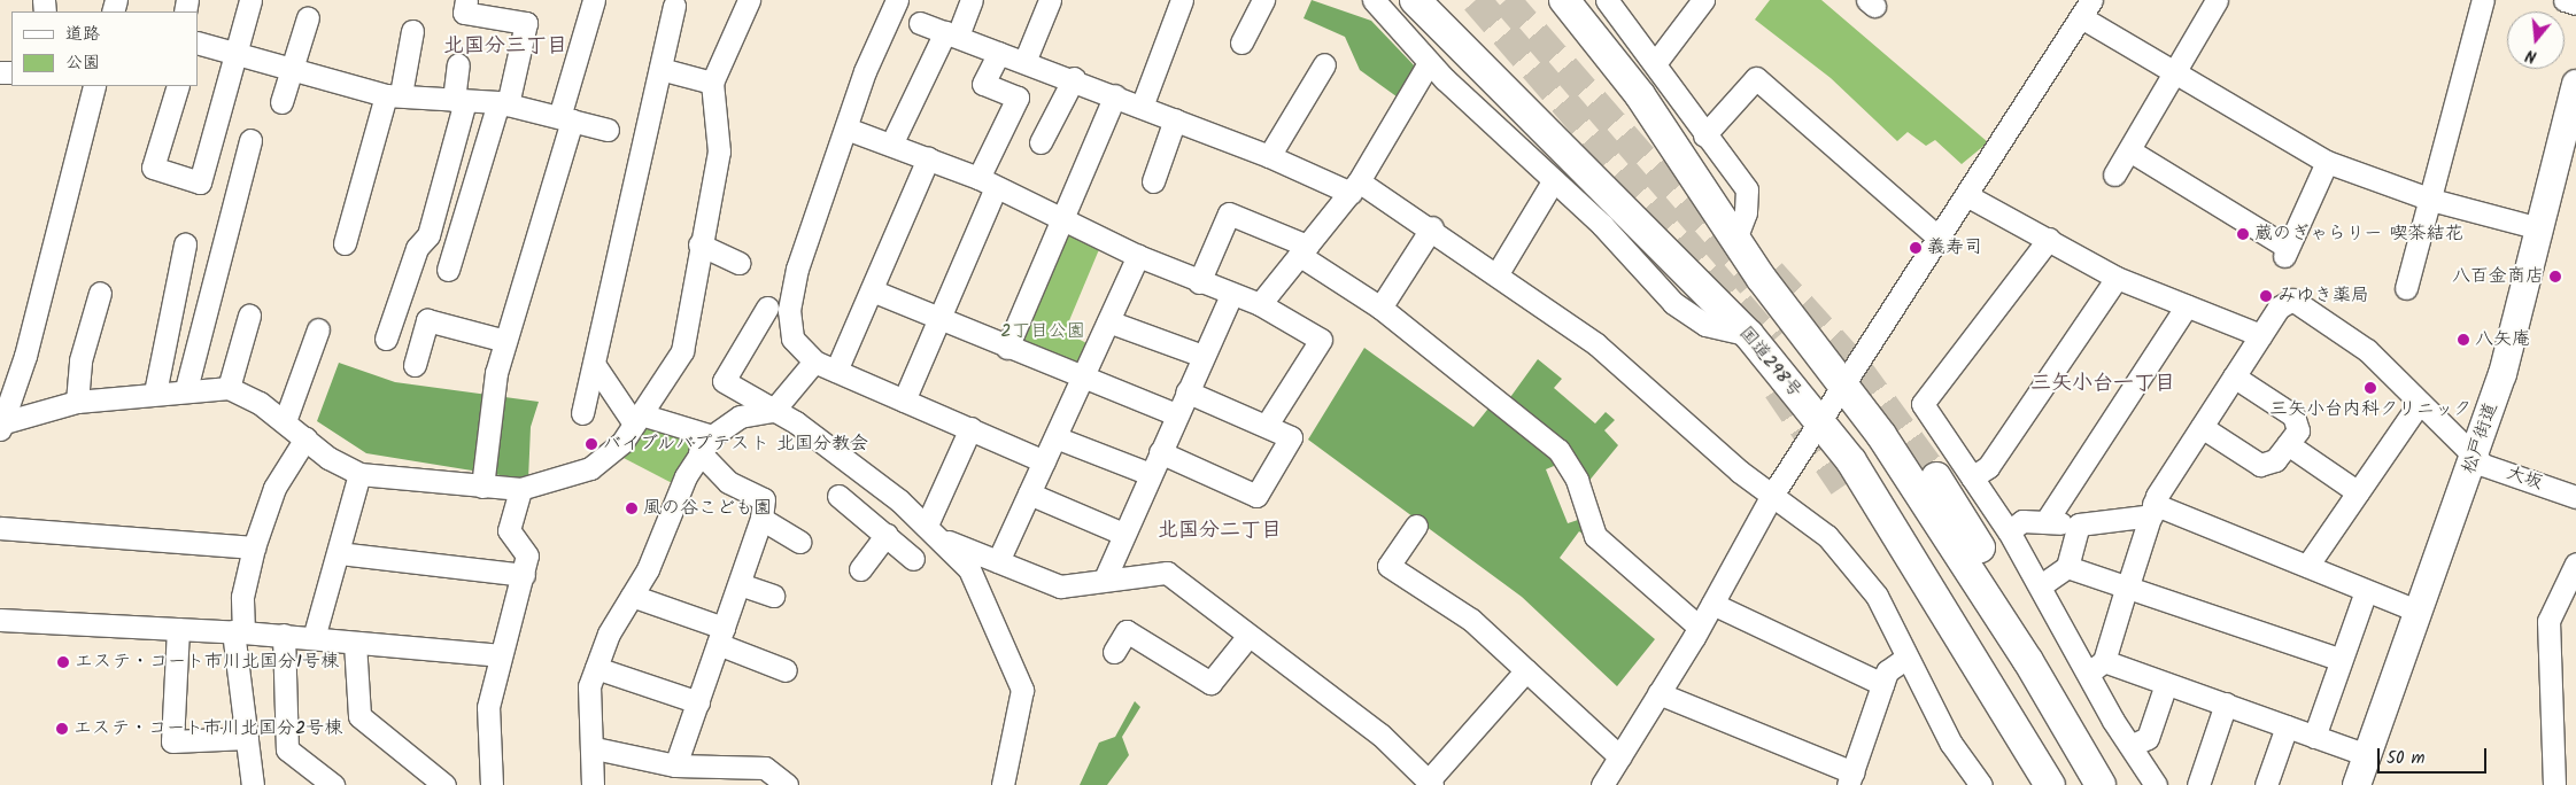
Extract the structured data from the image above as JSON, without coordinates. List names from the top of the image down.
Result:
{
  "streets": {
    "highway": ["国道298号"],
    "main road": ["松戸街道"],
    "street": ["大坂"]
  },
  "crossings": [
    ["松戸街道", "大坂"]
  ],
  "districts": ["北国分三丁目", "三矢小台一丁目", "北国分二丁目"],
  "parks": ["2丁目公園"],
  "places": [
    "蔵のぎゃらりー 喫茶結花",
    "義寿司",
    "八百金商店",
    "みゆき薬局",
    "八矢庵",
    "三矢小台内科クリニック",
    "バイブルバプテスト 北国分教会",
    "風の谷こども園",
    "エステ・コート市川北国分1号棟",
    "エステ・コート市川北国分2号棟"
  ],
  "legend": ["道路", "公園"],
  "scale_bar": "50 m",
  "north": "bottom"
}
